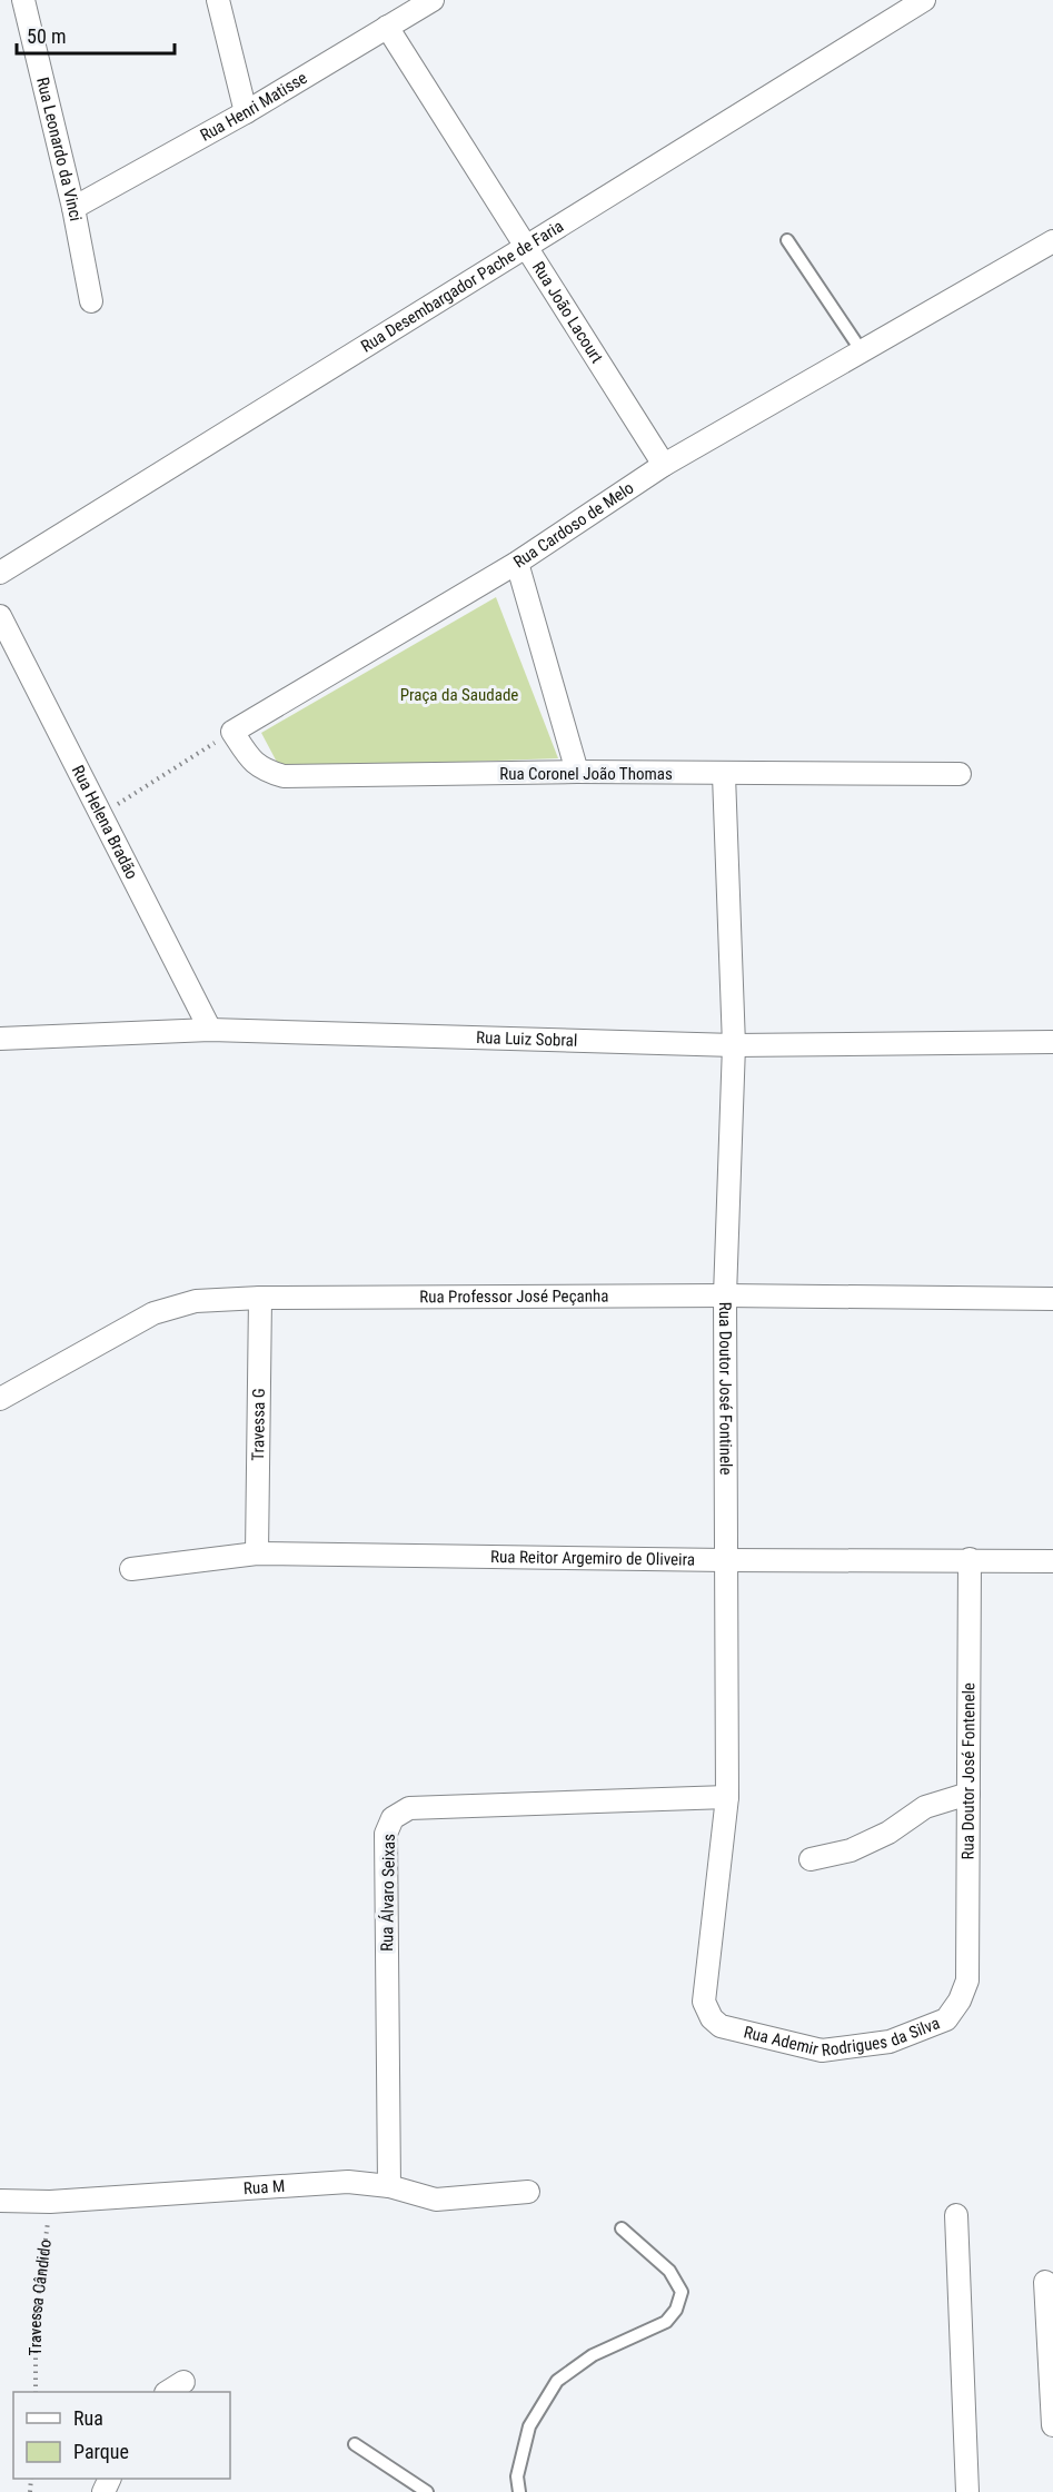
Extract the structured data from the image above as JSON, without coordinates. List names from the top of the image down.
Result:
{
  "streets": {
    "street": [
      "Rua Henri Matisse",
      "Rua Leonardo da Vinci",
      "Rua Desembargador Pache de Faria",
      "Rua João Lacourt",
      "Rua Cardoso de Melo",
      "Rua Coronel João Thomas",
      "Rua Helena Bradão",
      "Rua Luiz Sobral",
      "Rua Professor José Peçanha",
      "Rua Doutor José Fontinele",
      "Travessa G",
      "Rua Reitor Argemiro de Oliveira",
      "Rua Doutor José Fontenele",
      "Rua Álvaro Seixas",
      "Rua Ademir Rodrigues da Silva",
      "Rua M"
    ],
    "path": ["Travessa Cândido"]
  },
  "crossings": [
    ["Rua Henri Matisse", "Rua Leonardo da Vinci"],
    ["Rua Henri Matisse", "Rua João Lacourt"],
    ["Rua Desembargador Pache de Faria", "Rua João Lacourt"],
    ["Rua João Lacourt", "Rua Cardoso de Melo"],
    ["Rua Cardoso de Melo", "Rua Coronel João Thomas"],
    ["Rua Coronel João Thomas", "Rua Doutor José Fontinele"],
    ["Rua Helena Bradão", "Rua Luiz Sobral"],
    ["Rua Luiz Sobral", "Rua Doutor José Fontinele"],
    ["Rua Professor José Peçanha", "Rua Doutor José Fontinele"],
    ["Rua Professor José Peçanha", "Travessa G"],
    ["Rua Doutor José Fontinele", "Rua Reitor Argemiro de Oliveira"],
    ["Rua Doutor José Fontinele", "Rua Álvaro Seixas"],
    ["Rua Doutor José Fontinele", "Rua Ademir Rodrigues da Silva"],
    ["Travessa G", "Rua Reitor Argemiro de Oliveira"],
    ["Rua Reitor Argemiro de Oliveira", "Rua Doutor José Fontenele"],
    ["Rua Doutor José Fontenele", "Rua Ademir Rodrigues da Silva"],
    ["Rua Álvaro Seixas", "Rua M"],
    ["Rua M", "Travessa Cândido"]
  ],
  "parks": ["Praça da Saudade"],
  "legend": ["Rua", "Parque"],
  "scale_bar": "50 m"
}
